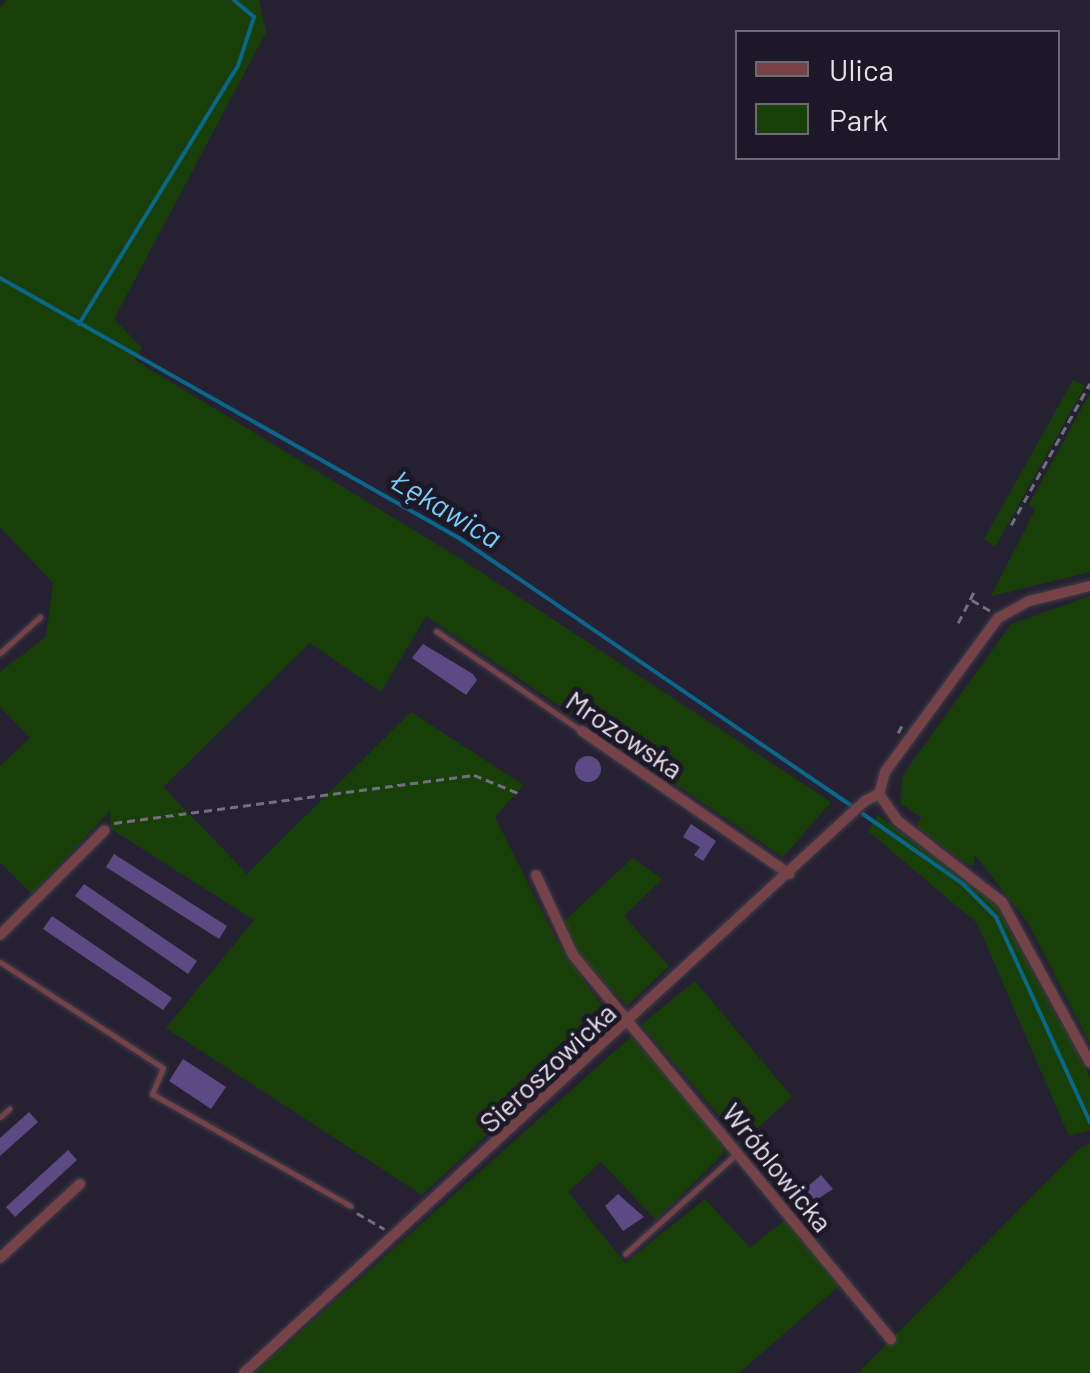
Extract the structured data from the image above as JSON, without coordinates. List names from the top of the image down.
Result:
{
  "streets": {
    "street": ["Mrozowska", "Sieroszowicka", "Wróblowicka"]
  },
  "crossings": [
    ["Mrozowska", "Sieroszowicka"],
    ["Sieroszowicka", "Wróblowicka"]
  ],
  "water": ["Łękawica"],
  "legend": ["Ulica", "Park"]
}
